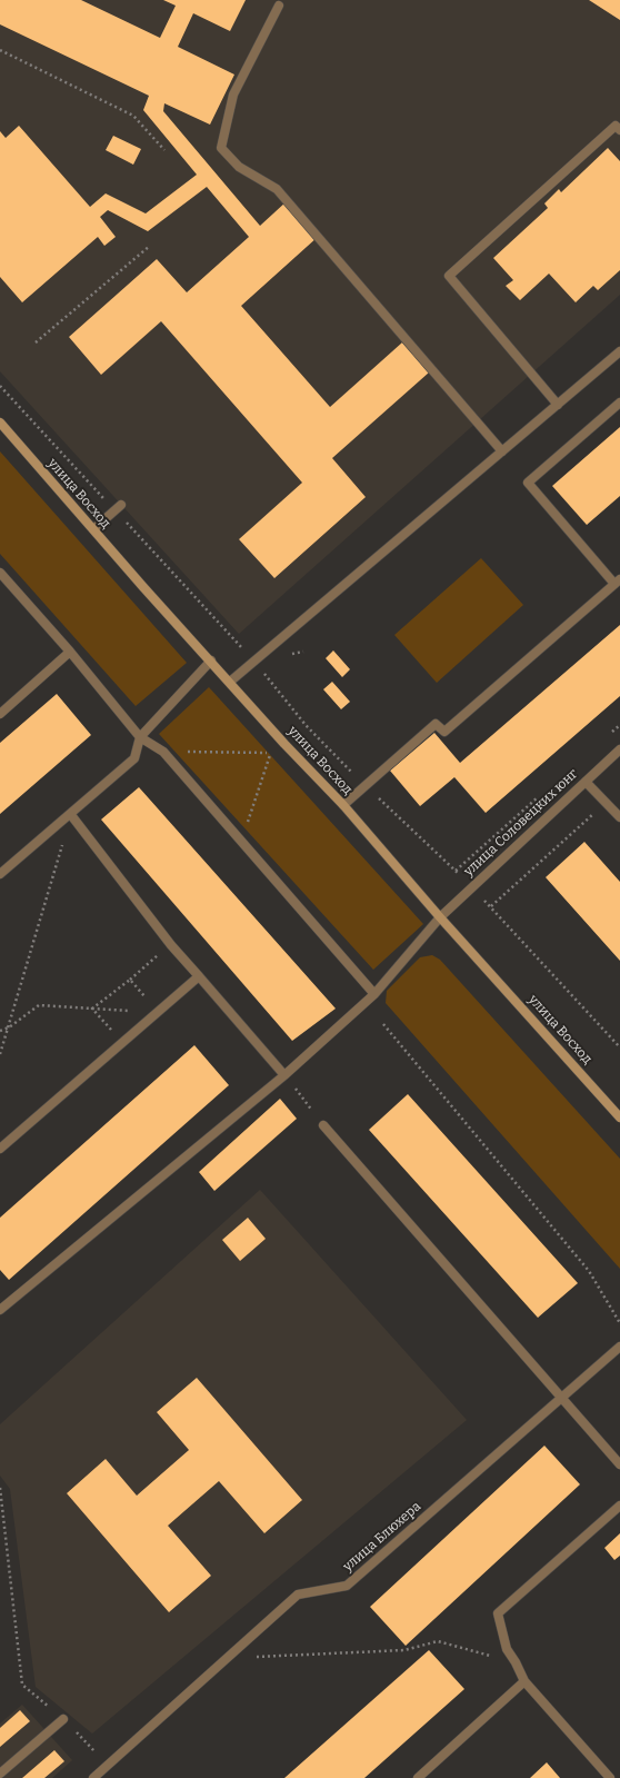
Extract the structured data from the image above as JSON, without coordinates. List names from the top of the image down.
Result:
{
  "streets": {
    "street": ["улица Восход", "улица Соловецких юнг", "улица Блюхера"]
  },
  "crossings": [
    ["улица Восход", "улица Соловецких юнг"]
  ]
}
